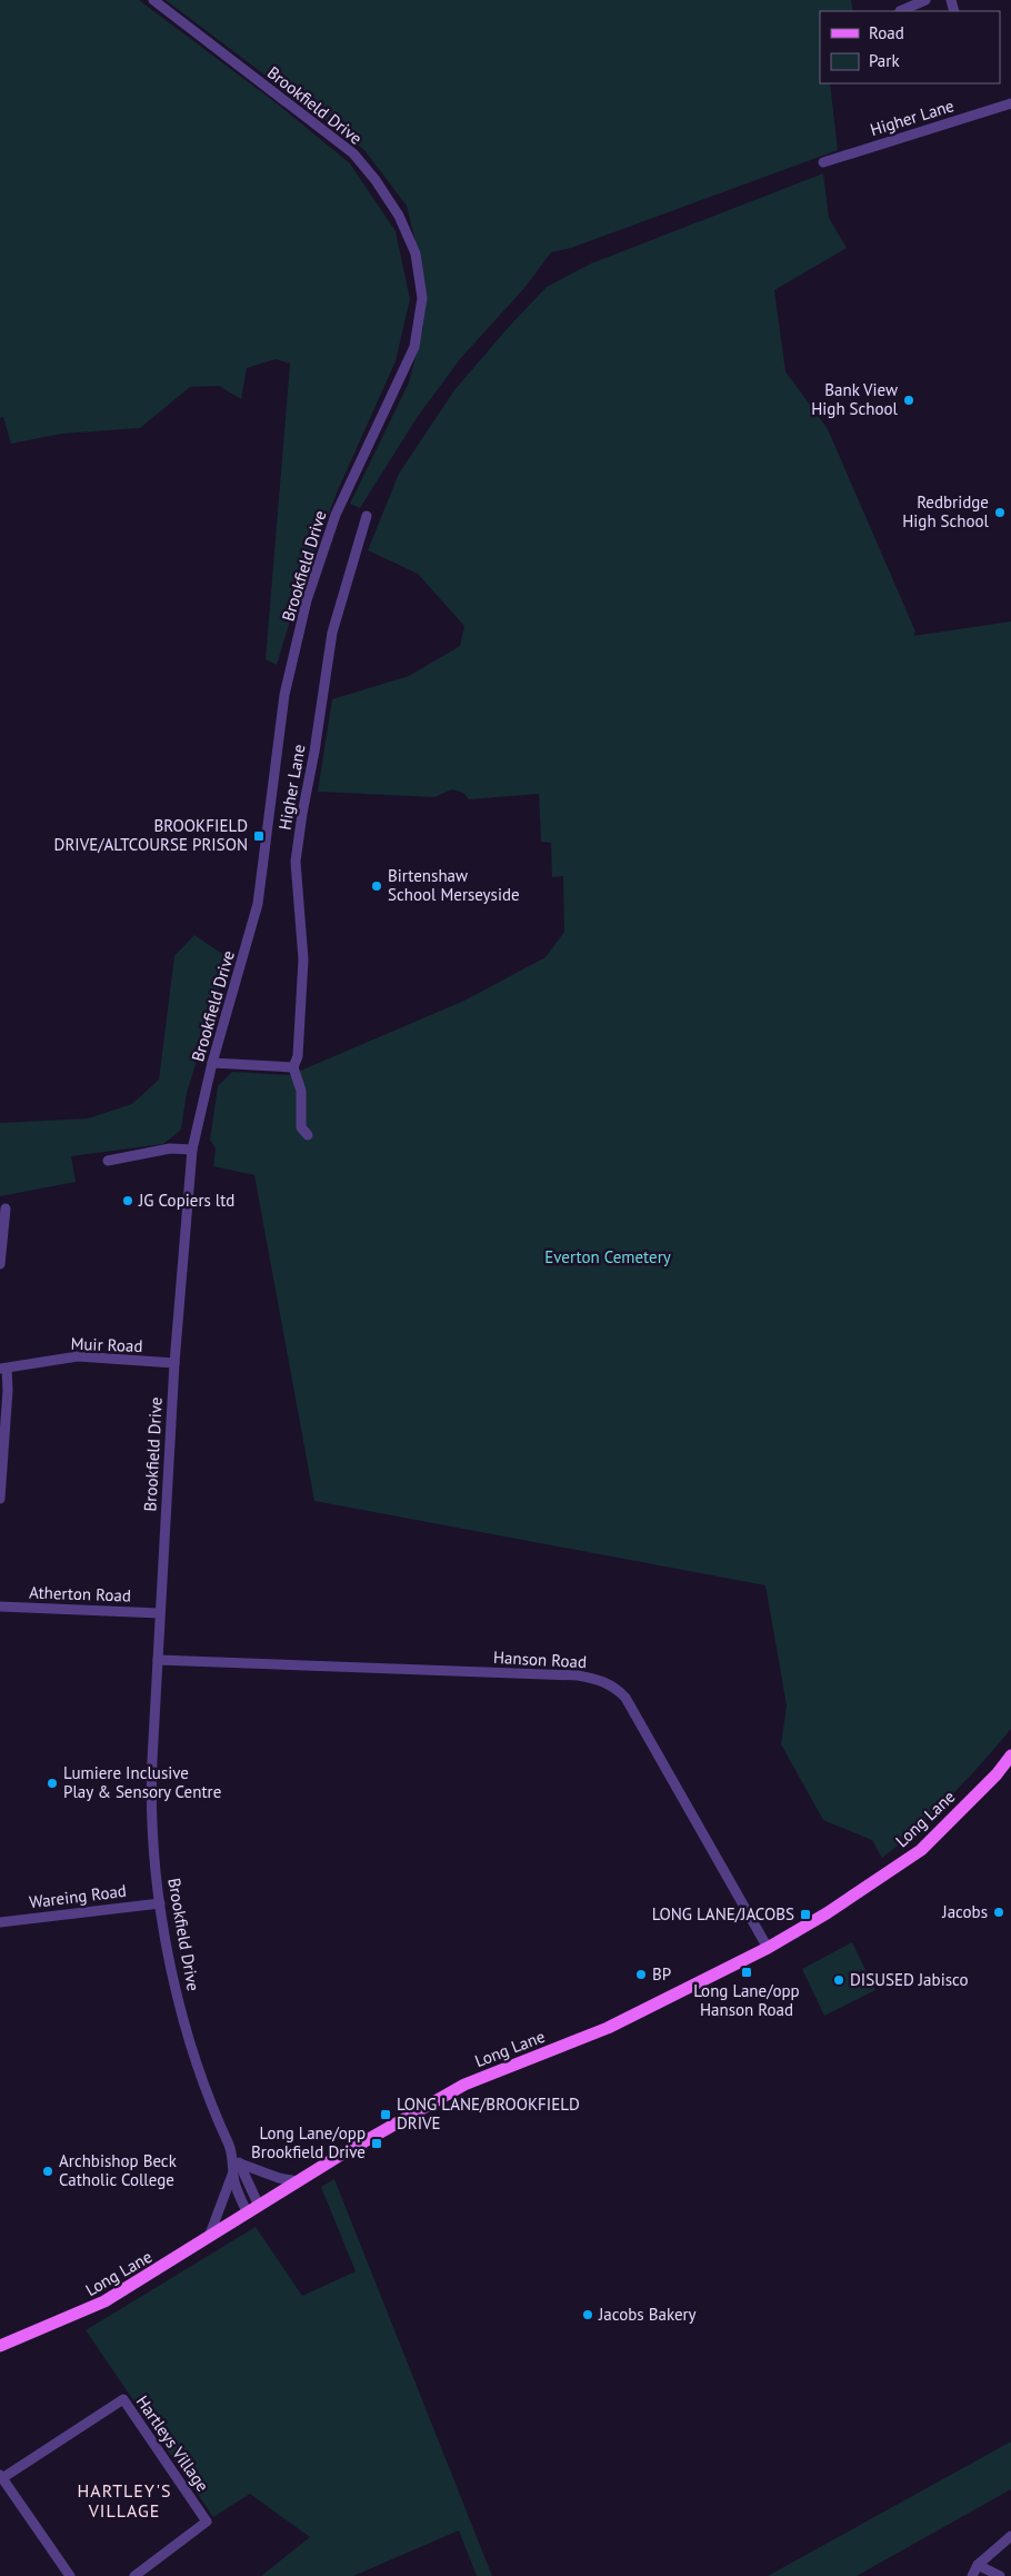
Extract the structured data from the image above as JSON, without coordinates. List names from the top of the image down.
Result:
{
  "streets": {
    "main road": ["Long Lane"],
    "street": [
      "Brookfield Drive",
      "Higher Lane",
      "Muir Road",
      "Atherton Road",
      "Hanson Road",
      "Wareing Road",
      "Hartleys Village"
    ]
  },
  "crossings": [
    ["Brookfield Drive", "Muir Road"],
    ["Brookfield Drive", "Atherton Road"],
    ["Brookfield Drive", "Hanson Road"],
    ["Brookfield Drive", "Long Lane"],
    ["Brookfield Drive", "Wareing Road"],
    ["Hanson Road", "Long Lane"]
  ],
  "districts": ["HARTLEY'S VILLAGE"],
  "parks": ["Everton Cemetery"],
  "places": {
    "other": [
      "Bank View High School",
      "Redbridge High School",
      "Birtenshaw School Merseyside",
      "JG Copiers ltd",
      "Lumiere Inclusive Play & Sensory Centre",
      "Jacobs",
      "BP",
      "DISUSED Jabisco",
      "Archbishop Beck Catholic College",
      "Jacobs Bakery"
    ],
    "transit": [
      "BROOKFIELD DRIVE/ALTCOURSE PRISON",
      "LONG LANE/JACOBS",
      "Long Lane/opp Hanson Road",
      "LONG LANE/BROOKFIELD DRIVE",
      "Long Lane/opp Brookfield Drive"
    ]
  },
  "legend": ["Road", "Park"]
}
